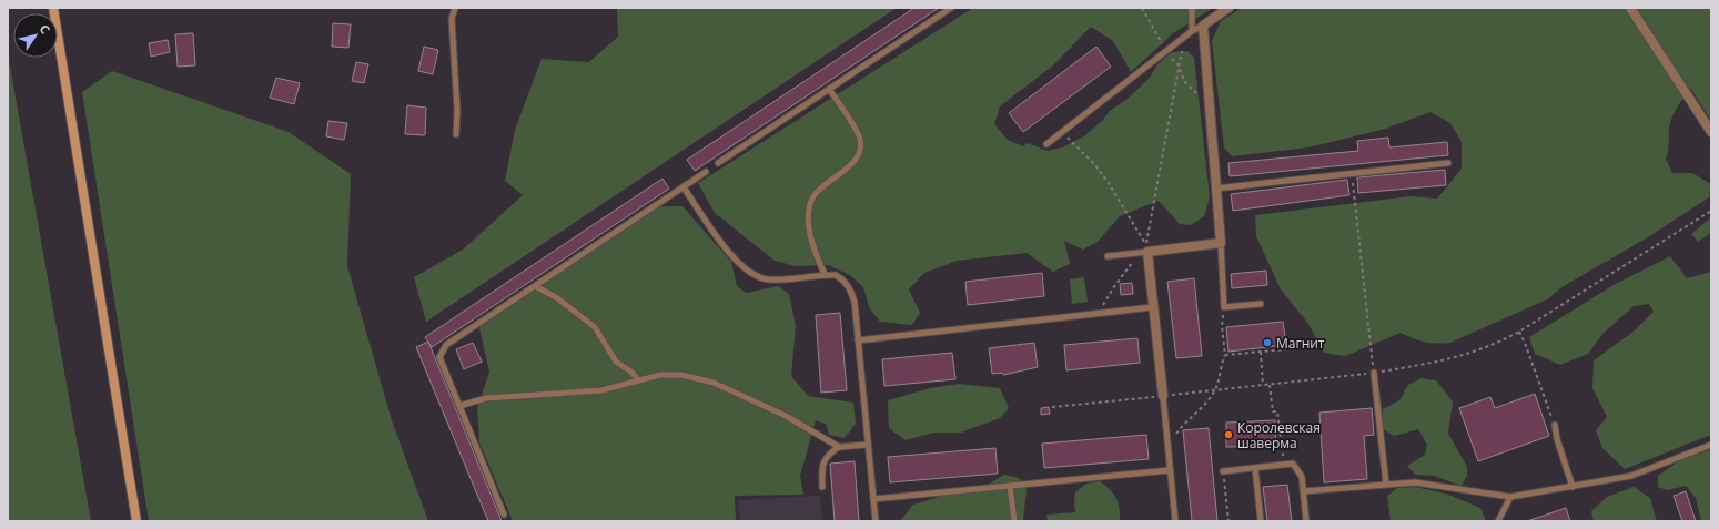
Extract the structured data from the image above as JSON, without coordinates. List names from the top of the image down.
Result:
{
  "places": ["Магнит", "Королевская шаверма"],
  "north": "top right"
}
